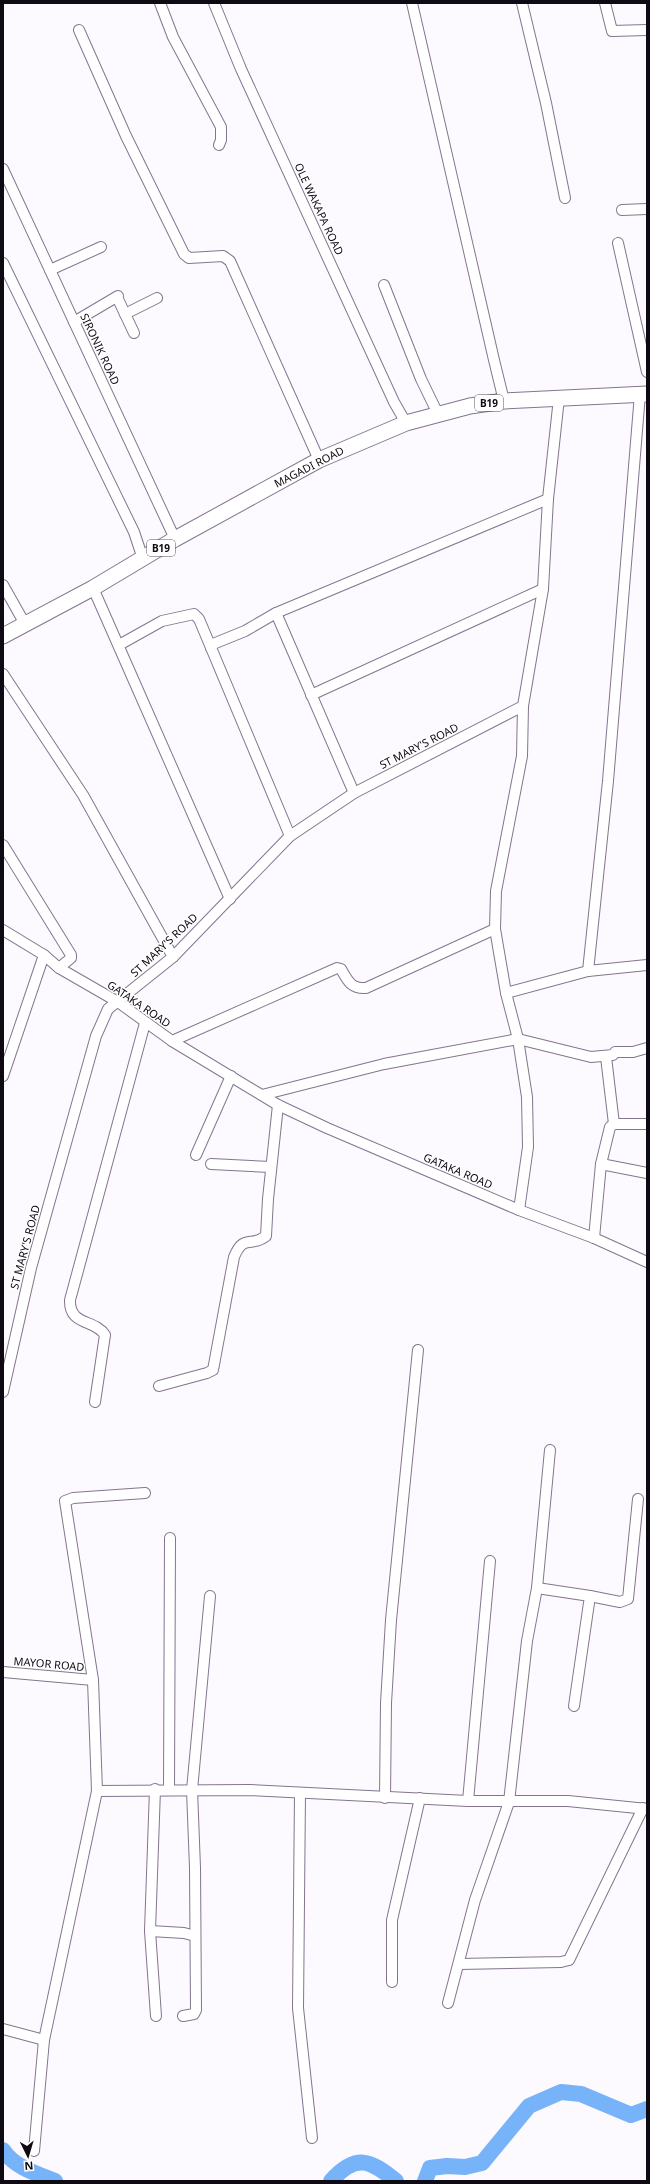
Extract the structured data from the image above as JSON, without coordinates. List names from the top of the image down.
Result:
{
  "streets": {
    "highway": ["B19", "MAGADI ROAD"],
    "street": [
      "OLE WAKAPA ROAD",
      "SIRONIK ROAD",
      "ST MARY'S ROAD",
      "GATAKA ROAD",
      "MAYOR ROAD"
    ]
  },
  "crossings": [
    ["OLE WAKAPA ROAD", "MAGADI ROAD"],
    ["SIRONIK ROAD", "MAGADI ROAD"],
    ["ST MARY'S ROAD", "GATAKA ROAD"]
  ],
  "north": "bottom"
}
